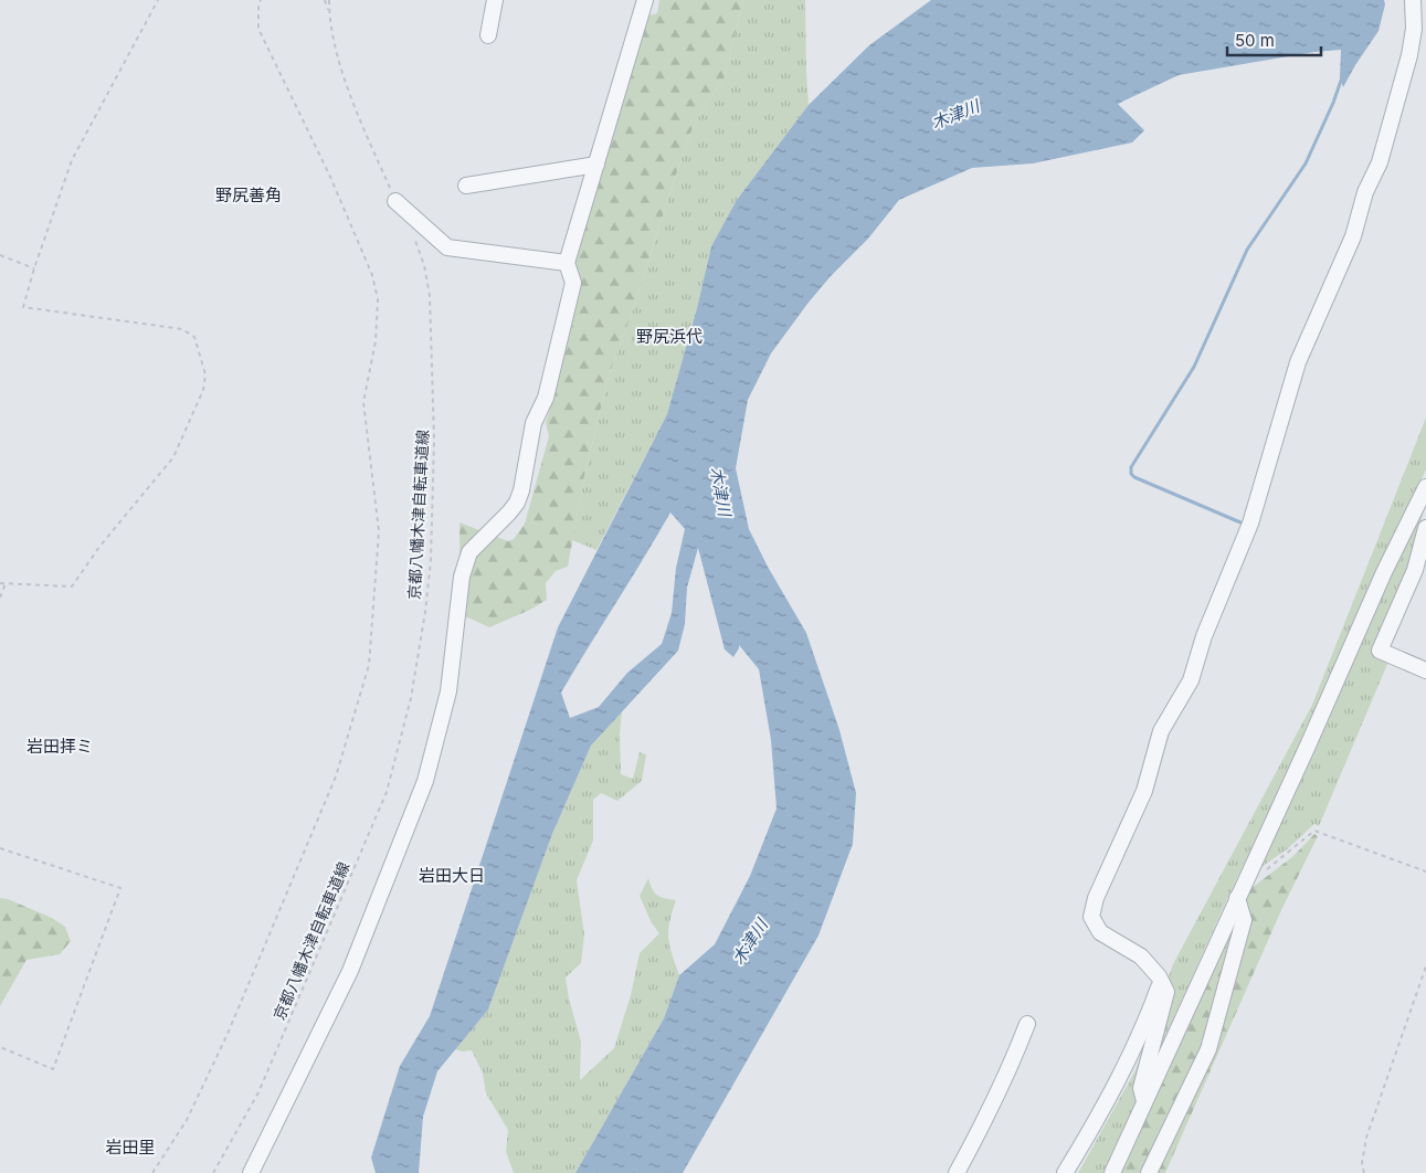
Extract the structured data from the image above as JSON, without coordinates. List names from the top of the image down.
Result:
{
  "streets": {
    "path": ["京都八幡木津自転車道線"]
  },
  "districts": [
    "野尻善角",
    "野尻浜代",
    "岩田拝ミ",
    "岩田大日",
    "岩田里"
  ],
  "water": ["木津川"],
  "scale_bar": "50 m"
}
